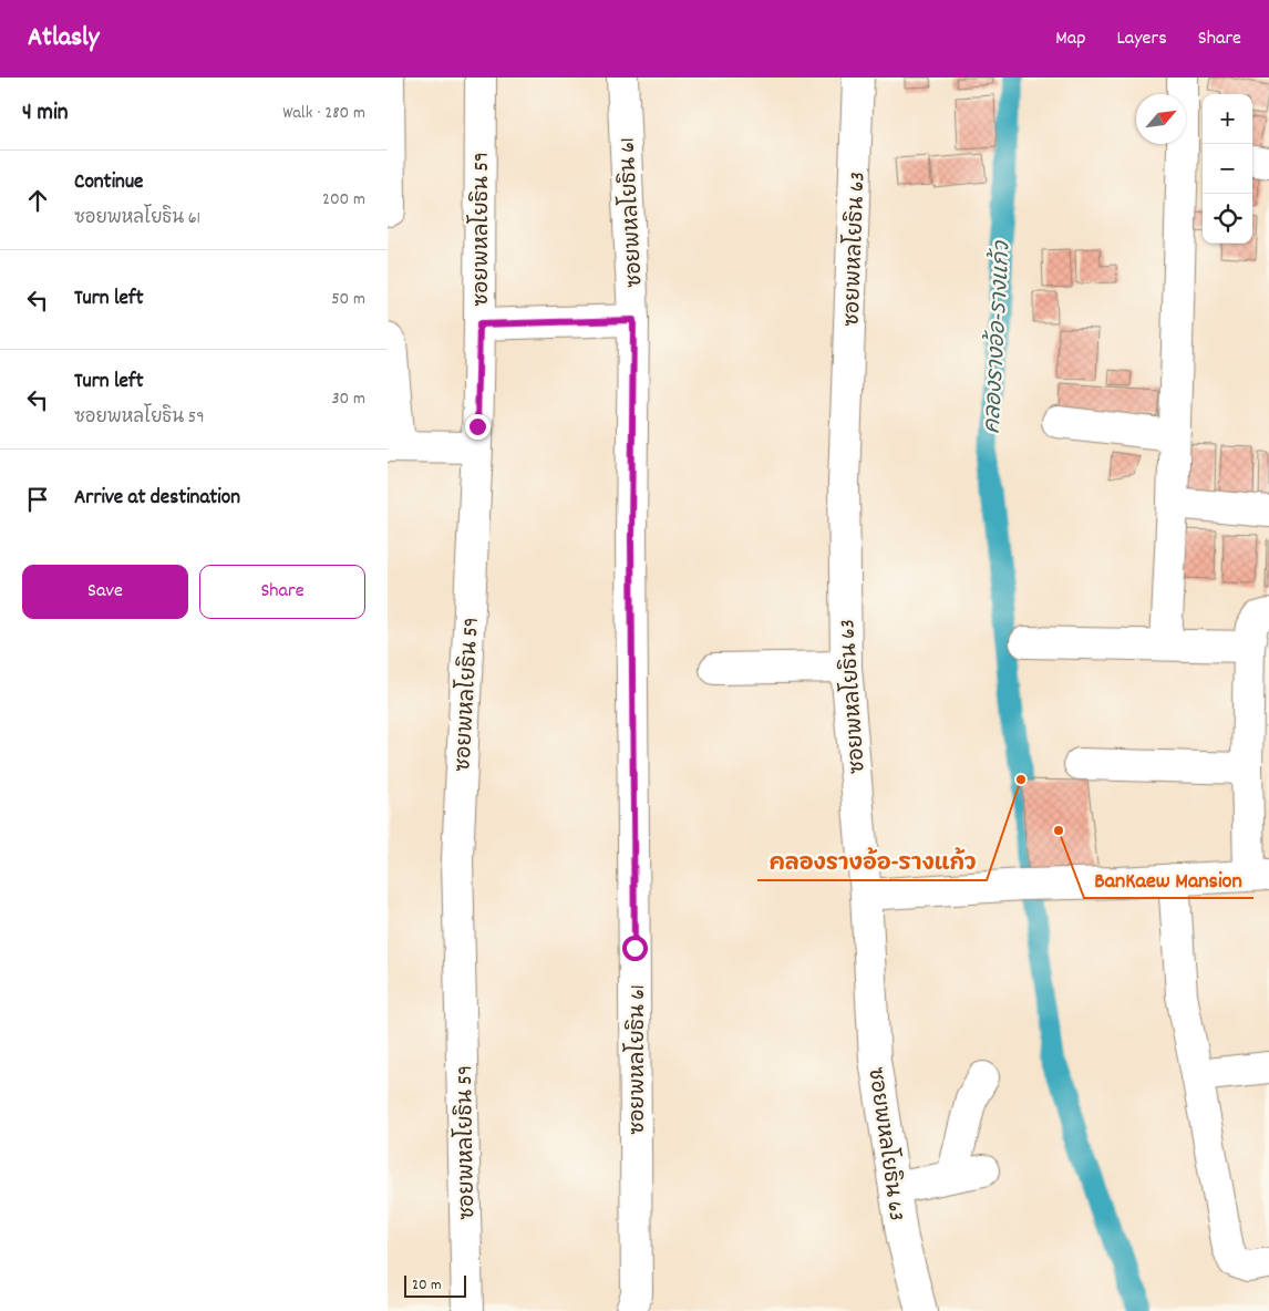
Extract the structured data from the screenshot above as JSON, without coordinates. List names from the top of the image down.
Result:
{
  "streets": {
    "street": ["ซอยพหลโยธิน 61", "ซอยพหลโยธิน 59", "ซอยพหลโยธิน 63"]
  },
  "water": ["คลองรางอ้อ-รางแก้ว"],
  "places": ["คลองรางอ้อ-รางแก้ว", "BanKaew Mansion"],
  "scale_bar": "20 m",
  "north": "top right",
  "page": {
    "header": "Atlasly",
    "nav": ["Map", "Layers", "Share"],
    "heading": ["4 min", "Walk · 280 m"],
    "map_buttons": ["+", "−"],
    "list": [
      ["Continue", "ซอยพหลโยธิน 61", "200 m"],
      ["Turn left", "50 m"],
      ["Turn left", "ซอยพหลโยธิน 59", "30 m"],
      "Arrive at destination"
    ],
    "buttons": ["Save", "Share"],
    "scale": "20 m"
  }
}
